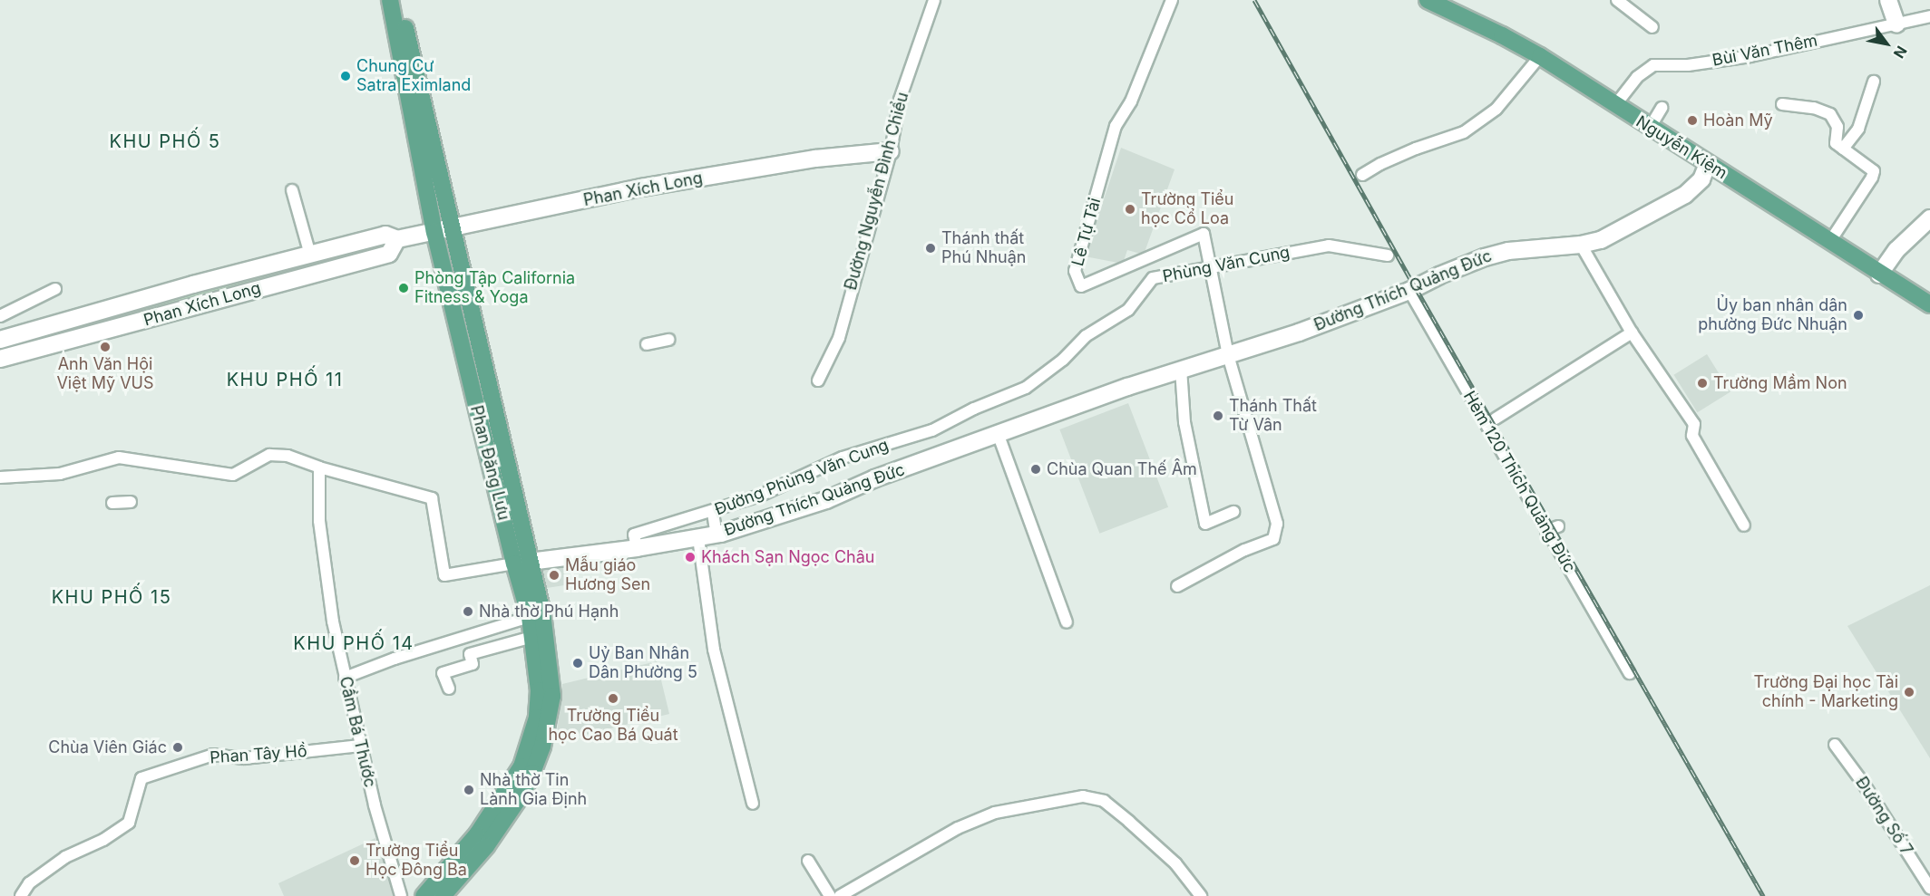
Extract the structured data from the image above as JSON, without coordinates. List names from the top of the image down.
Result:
{
  "streets": {
    "main road": ["Nguyễn Kiệm", "Phan Đăng Lưu"],
    "street": [
      "Bùi Văn Thêm",
      "Phan Xích Long",
      "Đường Nguyễn Đình Chiểu",
      "Lê Tự Tài",
      "Phùng Văn Cung",
      "Đường Thích Quảng Đức",
      "Đường Phùng Văn Cung",
      "Hẻm 120 Thích Quảng Đức",
      "Cầm Bá Thước",
      "Phan Tây Hồ",
      "Đường Số 7"
    ]
  },
  "crossings": [
    ["Bùi Văn Thêm", "Nguyễn Kiệm"],
    ["Nguyễn Kiệm", "Đường Thích Quảng Đức"],
    ["Phan Xích Long", "Đường Nguyễn Đình Chiểu"],
    ["Phan Xích Long", "Phan Đăng Lưu"],
    ["Lê Tự Tài", "Phùng Văn Cung"],
    ["Lê Tự Tài", "Đường Thích Quảng Đức"],
    ["Phùng Văn Cung", "Đường Phùng Văn Cung"],
    ["Đường Thích Quảng Đức", "Phan Đăng Lưu"],
    ["Đường Thích Quảng Đức", "Đường Phùng Văn Cung"],
    ["Đường Thích Quảng Đức", "Hẻm 120 Thích Quảng Đức"],
    ["Cầm Bá Thước", "Phan Tây Hồ"]
  ],
  "districts": [
    "KHU PHỐ 5",
    "KHU PHỐ 11",
    "KHU PHỐ 15",
    "KHU PHỐ 14"
  ],
  "places": [
    "Chung Cư Satra Eximland",
    "Hoàn Mỹ",
    "Trường Tiểu học Cổ Loa",
    "Thánh thất Phú Nhuận",
    "Phòng Tập California Fitness & Yoga",
    "Ủy ban nhân dân phường Đức Nhuận",
    "Anh Văn Hội Việt Mỹ VUS",
    "Trường Mầm Non",
    "Thánh Thất Từ Vân",
    "Chùa Quan Thế Âm",
    "Khách Sạn Ngọc Châu",
    "Mẫu giáo Hương Sen",
    "Nhà thờ Phú Hạnh",
    "Uỷ Ban Nhân Dân Phường 5",
    "Trường Đại học Tài chính - Marketing",
    "Trường Tiểu học Cao Bá Quát",
    "Chùa Viên Giác",
    "Nhà thờ Tin Lành Gia Định",
    "Trường Tiểu Học Đông Ba"
  ],
  "north": "bottom right"
}
